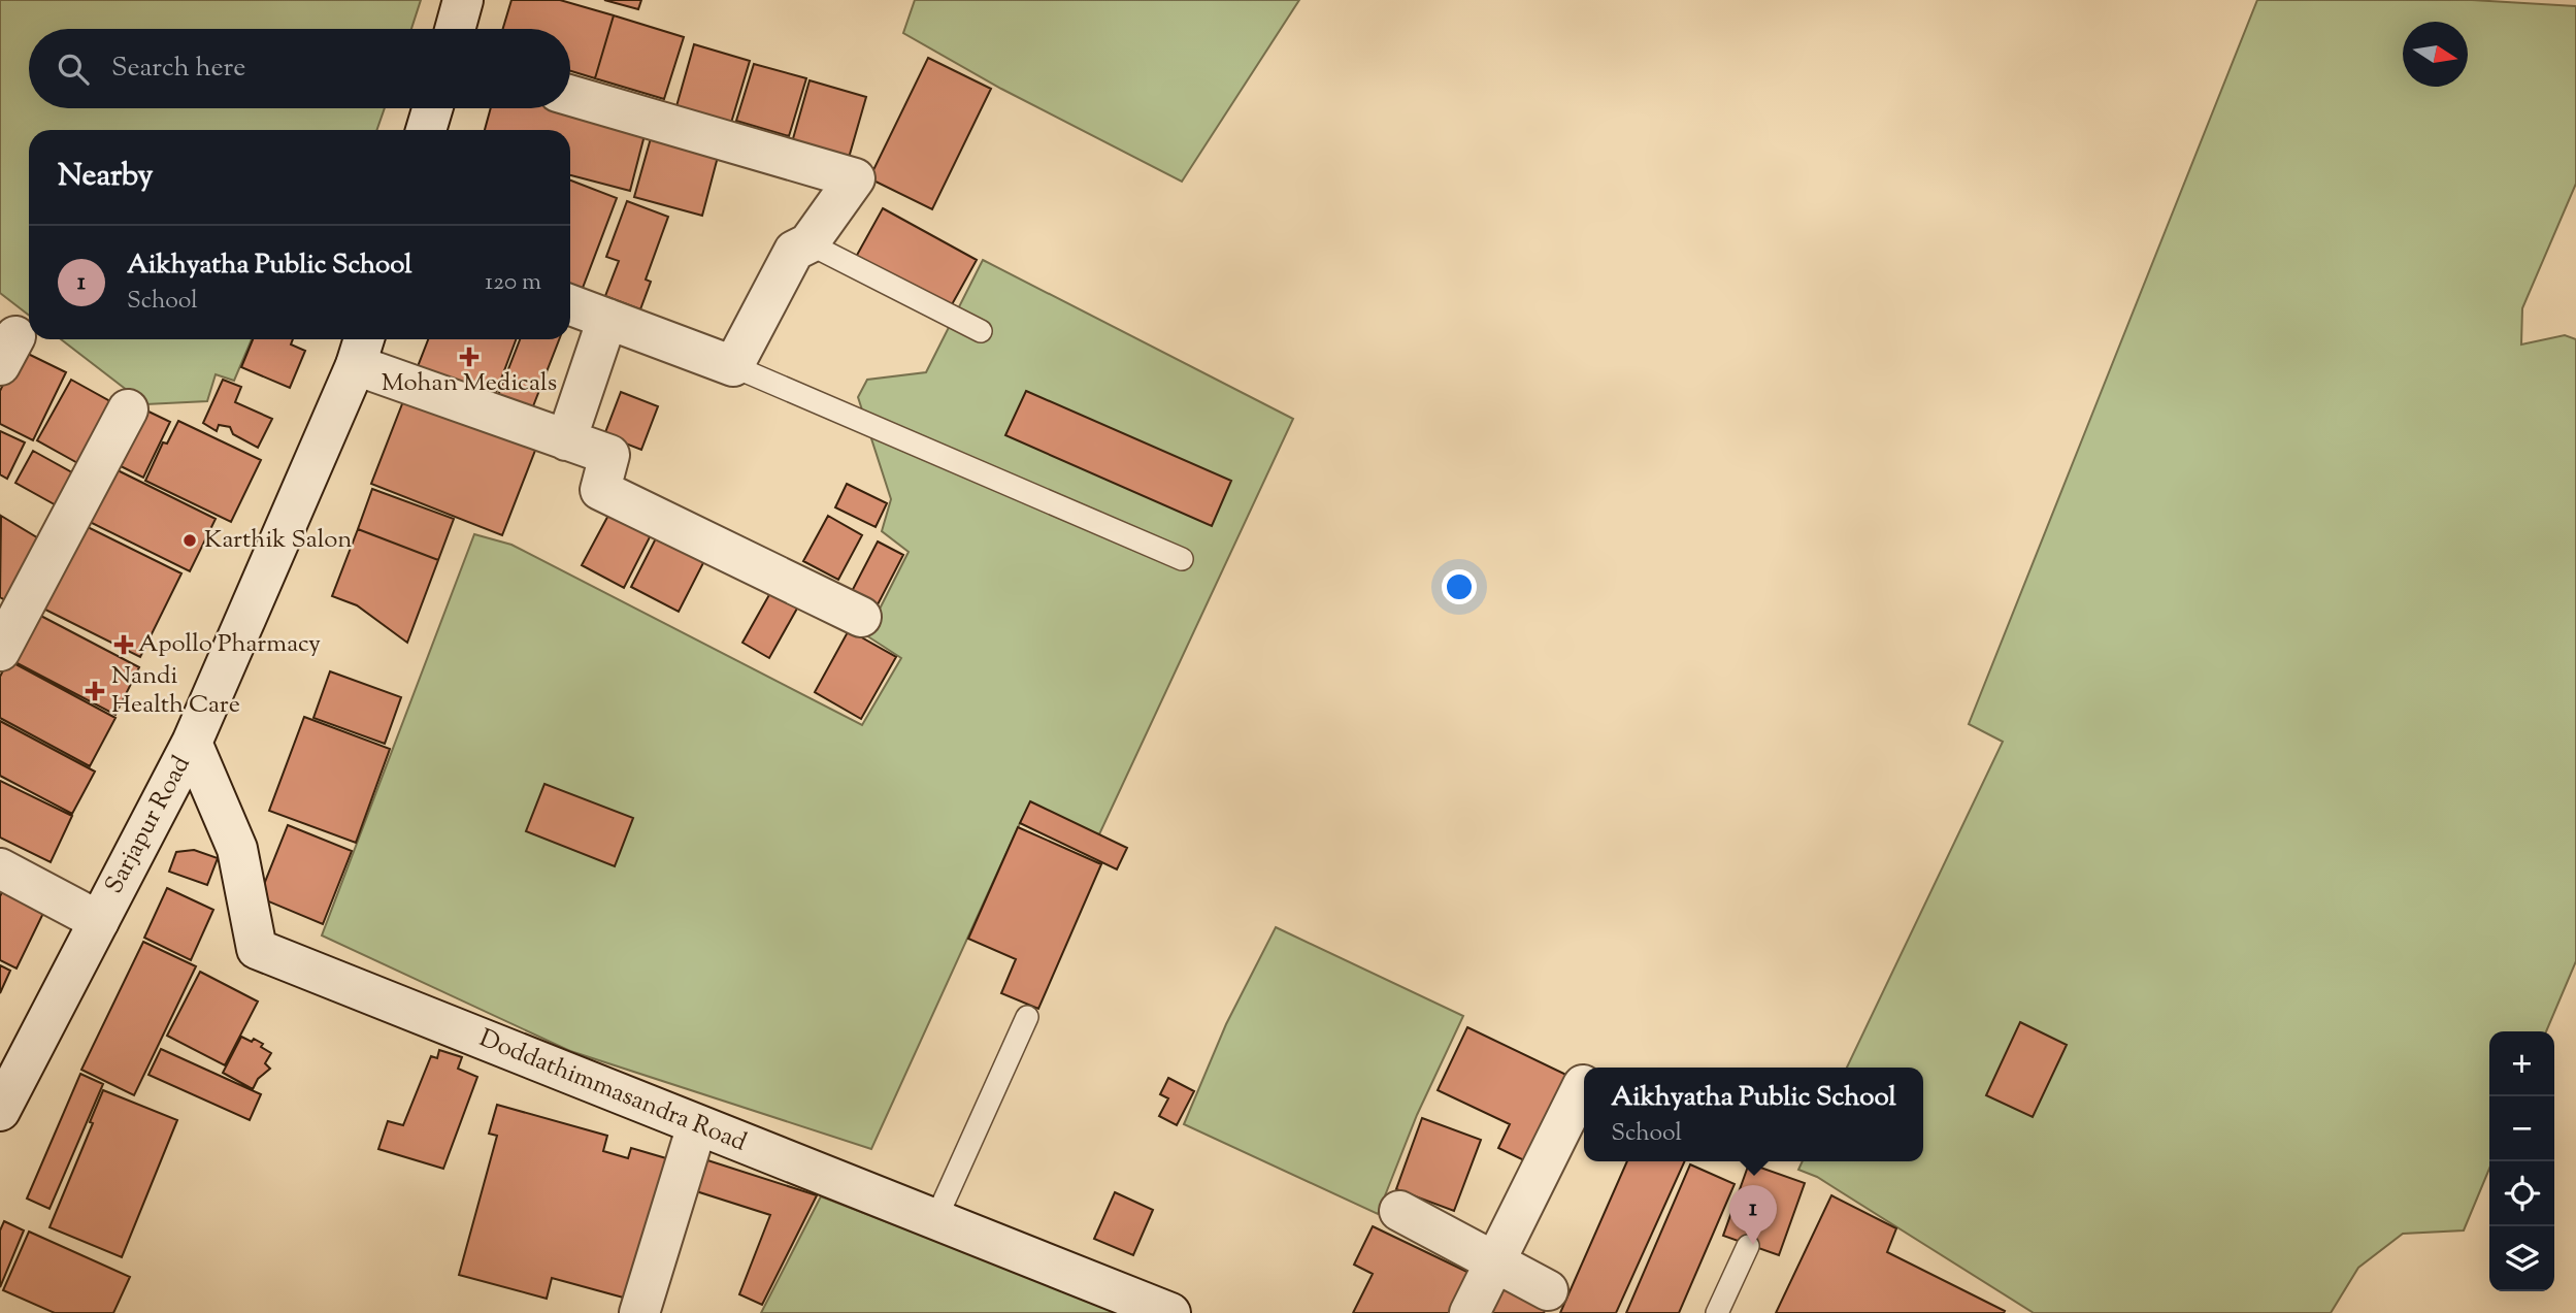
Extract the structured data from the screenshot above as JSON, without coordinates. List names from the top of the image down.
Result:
{
  "streets": {
    "street": ["Sarjapur Road", "Doddathimmasandra Road"]
  },
  "crossings": [
    ["Sarjapur Road", "Doddathimmasandra Road"]
  ],
  "places": {
    "health": ["Mohan Medicals", "Apollo Pharmacy", "Nandi Health Care"],
    "other": ["Karthik Salon"]
  },
  "north": "right",
  "page": {
    "search": "Search here",
    "heading": "Nearby",
    "list": [
      {
        "mark": "1",
        "name": "Aikhyatha Public School",
        "note": "School",
        "value": "120 m"
      }
    ],
    "map_buttons": ["+", "−"],
    "popup": ["Aikhyatha Public School", "School"],
    "pins": "1"
  }
}
